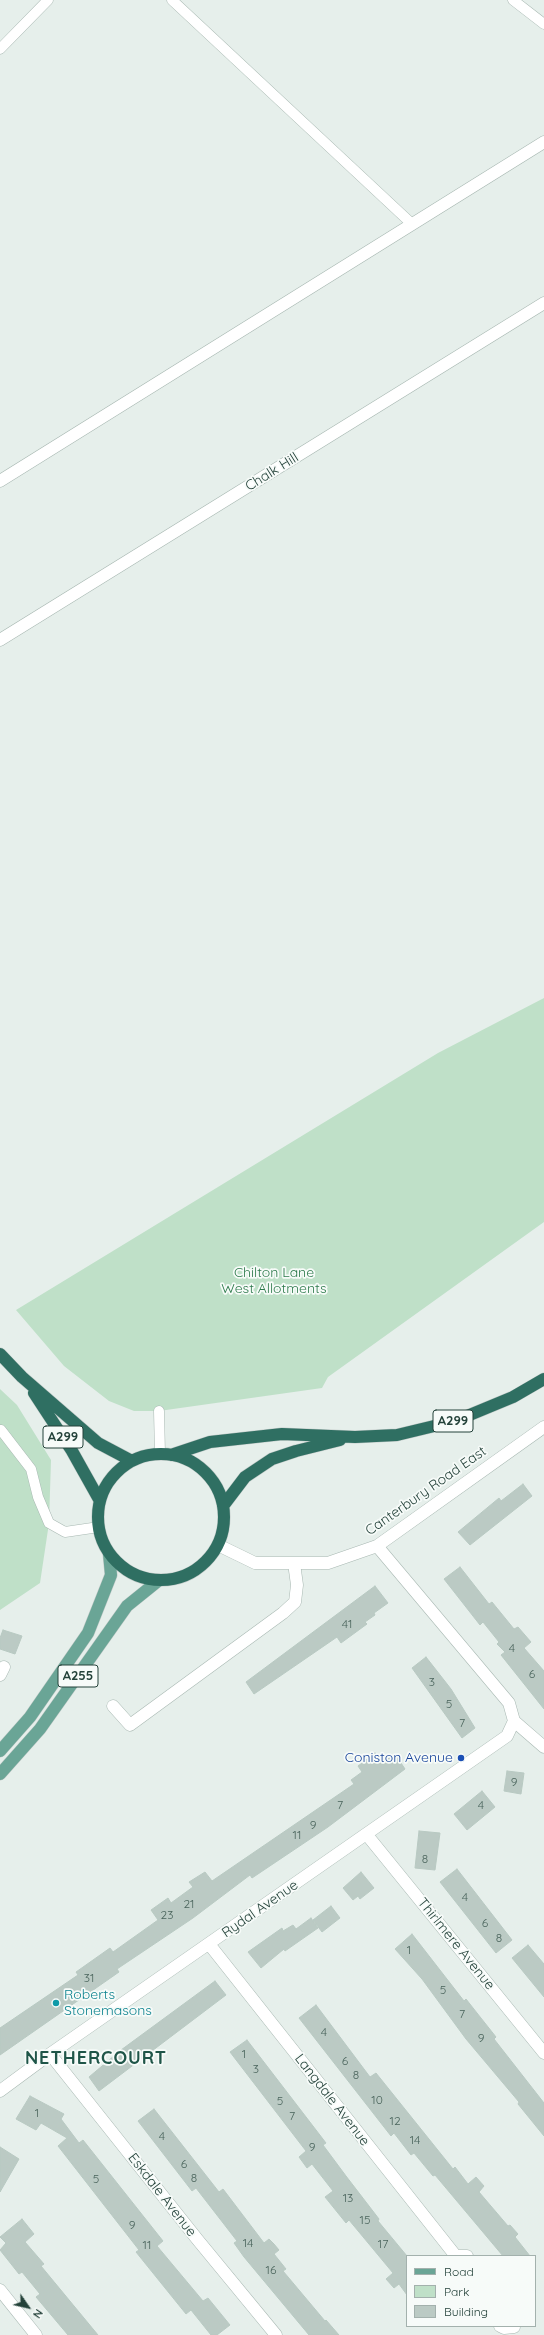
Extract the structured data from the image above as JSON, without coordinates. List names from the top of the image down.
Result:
{
  "streets": {
    "highway": ["A299"],
    "main road": ["A255"],
    "street": [
      "Chalk Hill",
      "Canterbury Road East",
      "Rydal Avenue",
      "Thirlmere Avenue",
      "Langdale Avenue",
      "Eskdale Avenue"
    ]
  },
  "crossings": [
    ["A299", "Canterbury Road East"],
    ["A299", "A255"],
    ["Canterbury Road East", "A255"],
    ["Rydal Avenue", "Thirlmere Avenue"],
    ["Rydal Avenue", "Langdale Avenue"],
    ["Rydal Avenue", "Eskdale Avenue"]
  ],
  "districts": ["NETHERCOURT"],
  "parks": ["Chilton Lane West Allotments"],
  "places": ["Coniston Avenue", "Roberts Stonemasons"],
  "house_numbers": [
    "41",
    "4",
    "6",
    "3",
    "5",
    "7",
    "9",
    "7",
    "4",
    "9",
    "11",
    "8",
    "4",
    "21",
    "23",
    "6",
    "8",
    "1",
    "31",
    "5",
    "7",
    "4",
    "9",
    "1",
    "6",
    "3",
    "8",
    "10",
    "5",
    "1",
    "7",
    "12",
    "4",
    "14",
    "9",
    "6",
    "8",
    "5",
    "13",
    "15",
    "9",
    "14",
    "17",
    "11",
    "16"
  ],
  "legend": ["Road", "Park", "Building"],
  "north": "bottom right"
}
